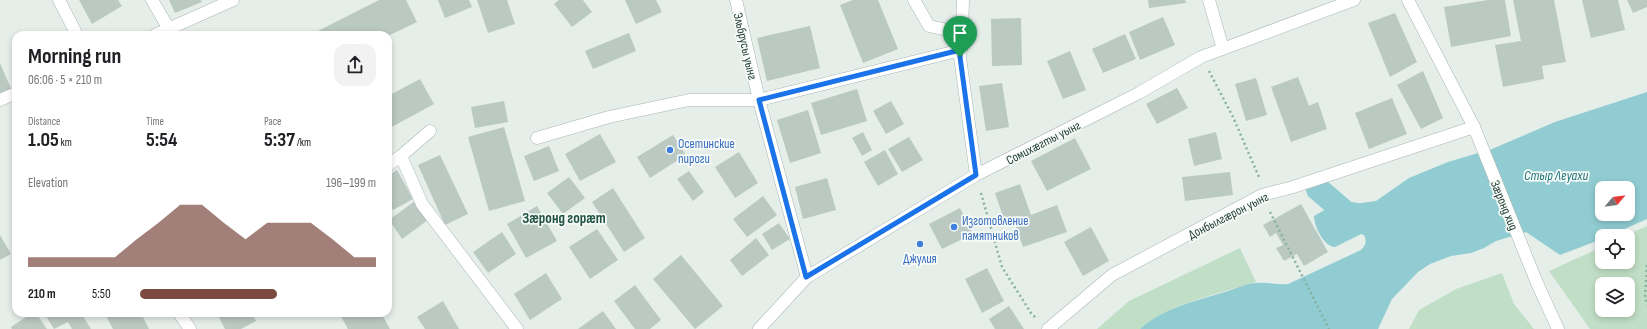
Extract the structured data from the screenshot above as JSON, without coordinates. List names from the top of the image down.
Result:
{
  "streets": {
    "street": [
      "Эльбрусы уынг",
      "Сомихæгты уынг",
      "Зæронд хид",
      "Донбылгæрон уынг"
    ]
  },
  "crossings": [
    ["Эльбрусы уынг", "Сомихæгты уынг"],
    ["Зæронд хид", "Донбылгæрон уынг"]
  ],
  "districts": ["Зæронд горæт"],
  "water": ["Стыр Леуахи"],
  "places": ["Осетинские пироги", "Изготовление памятников", "Джулия"],
  "north": "top right",
  "page": {
    "heading": ["Morning run", "06:06 · 5 × 210 m"],
    "stats": [
      ["Distance", "1.05 km"],
      ["Time", "5:54"],
      ["Pace", "5:37 /km"]
    ],
    "chart": ["Elevation", "196–199 m"],
    "list": [
      {
        "name": "210 m",
        "note": "5:50"
      }
    ]
  }
}
